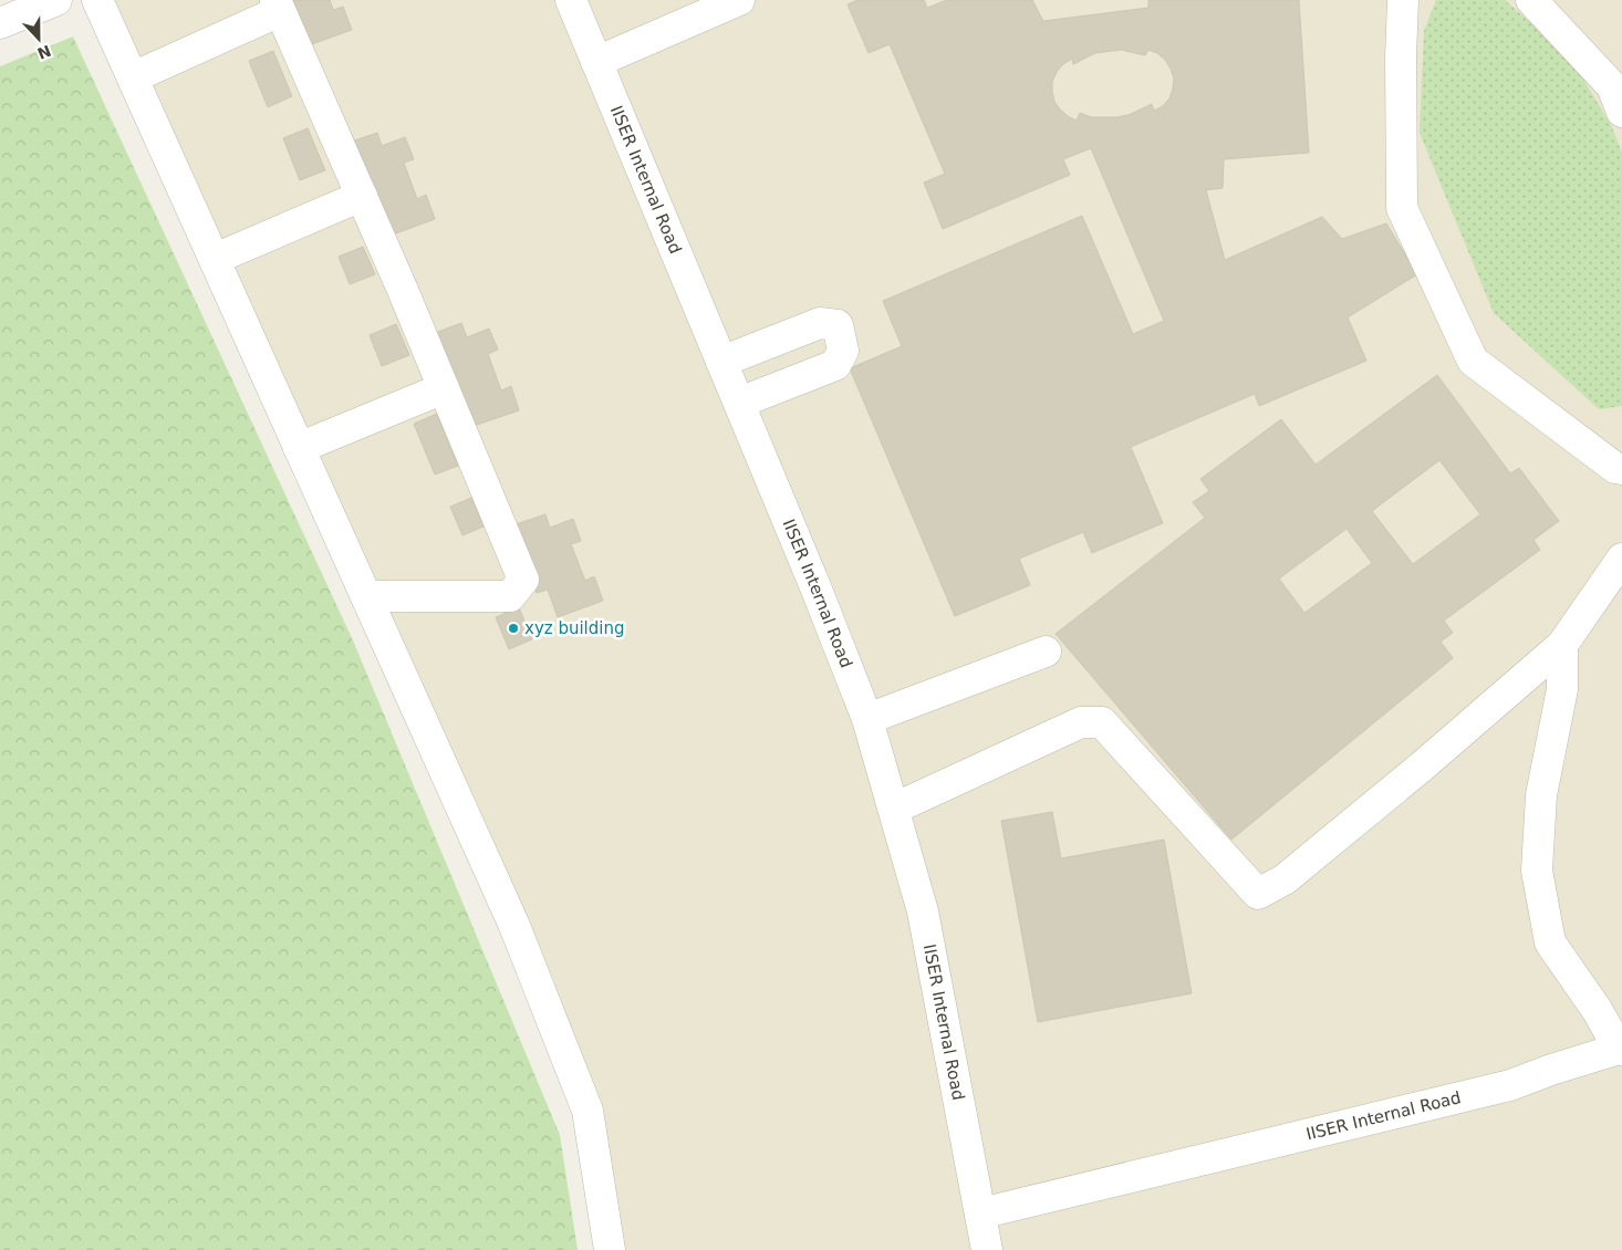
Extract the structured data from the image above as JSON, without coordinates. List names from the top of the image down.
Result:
{
  "streets": {
    "lane": ["IISER Internal Road"]
  },
  "places": ["xyz building"],
  "north": "bottom"
}
